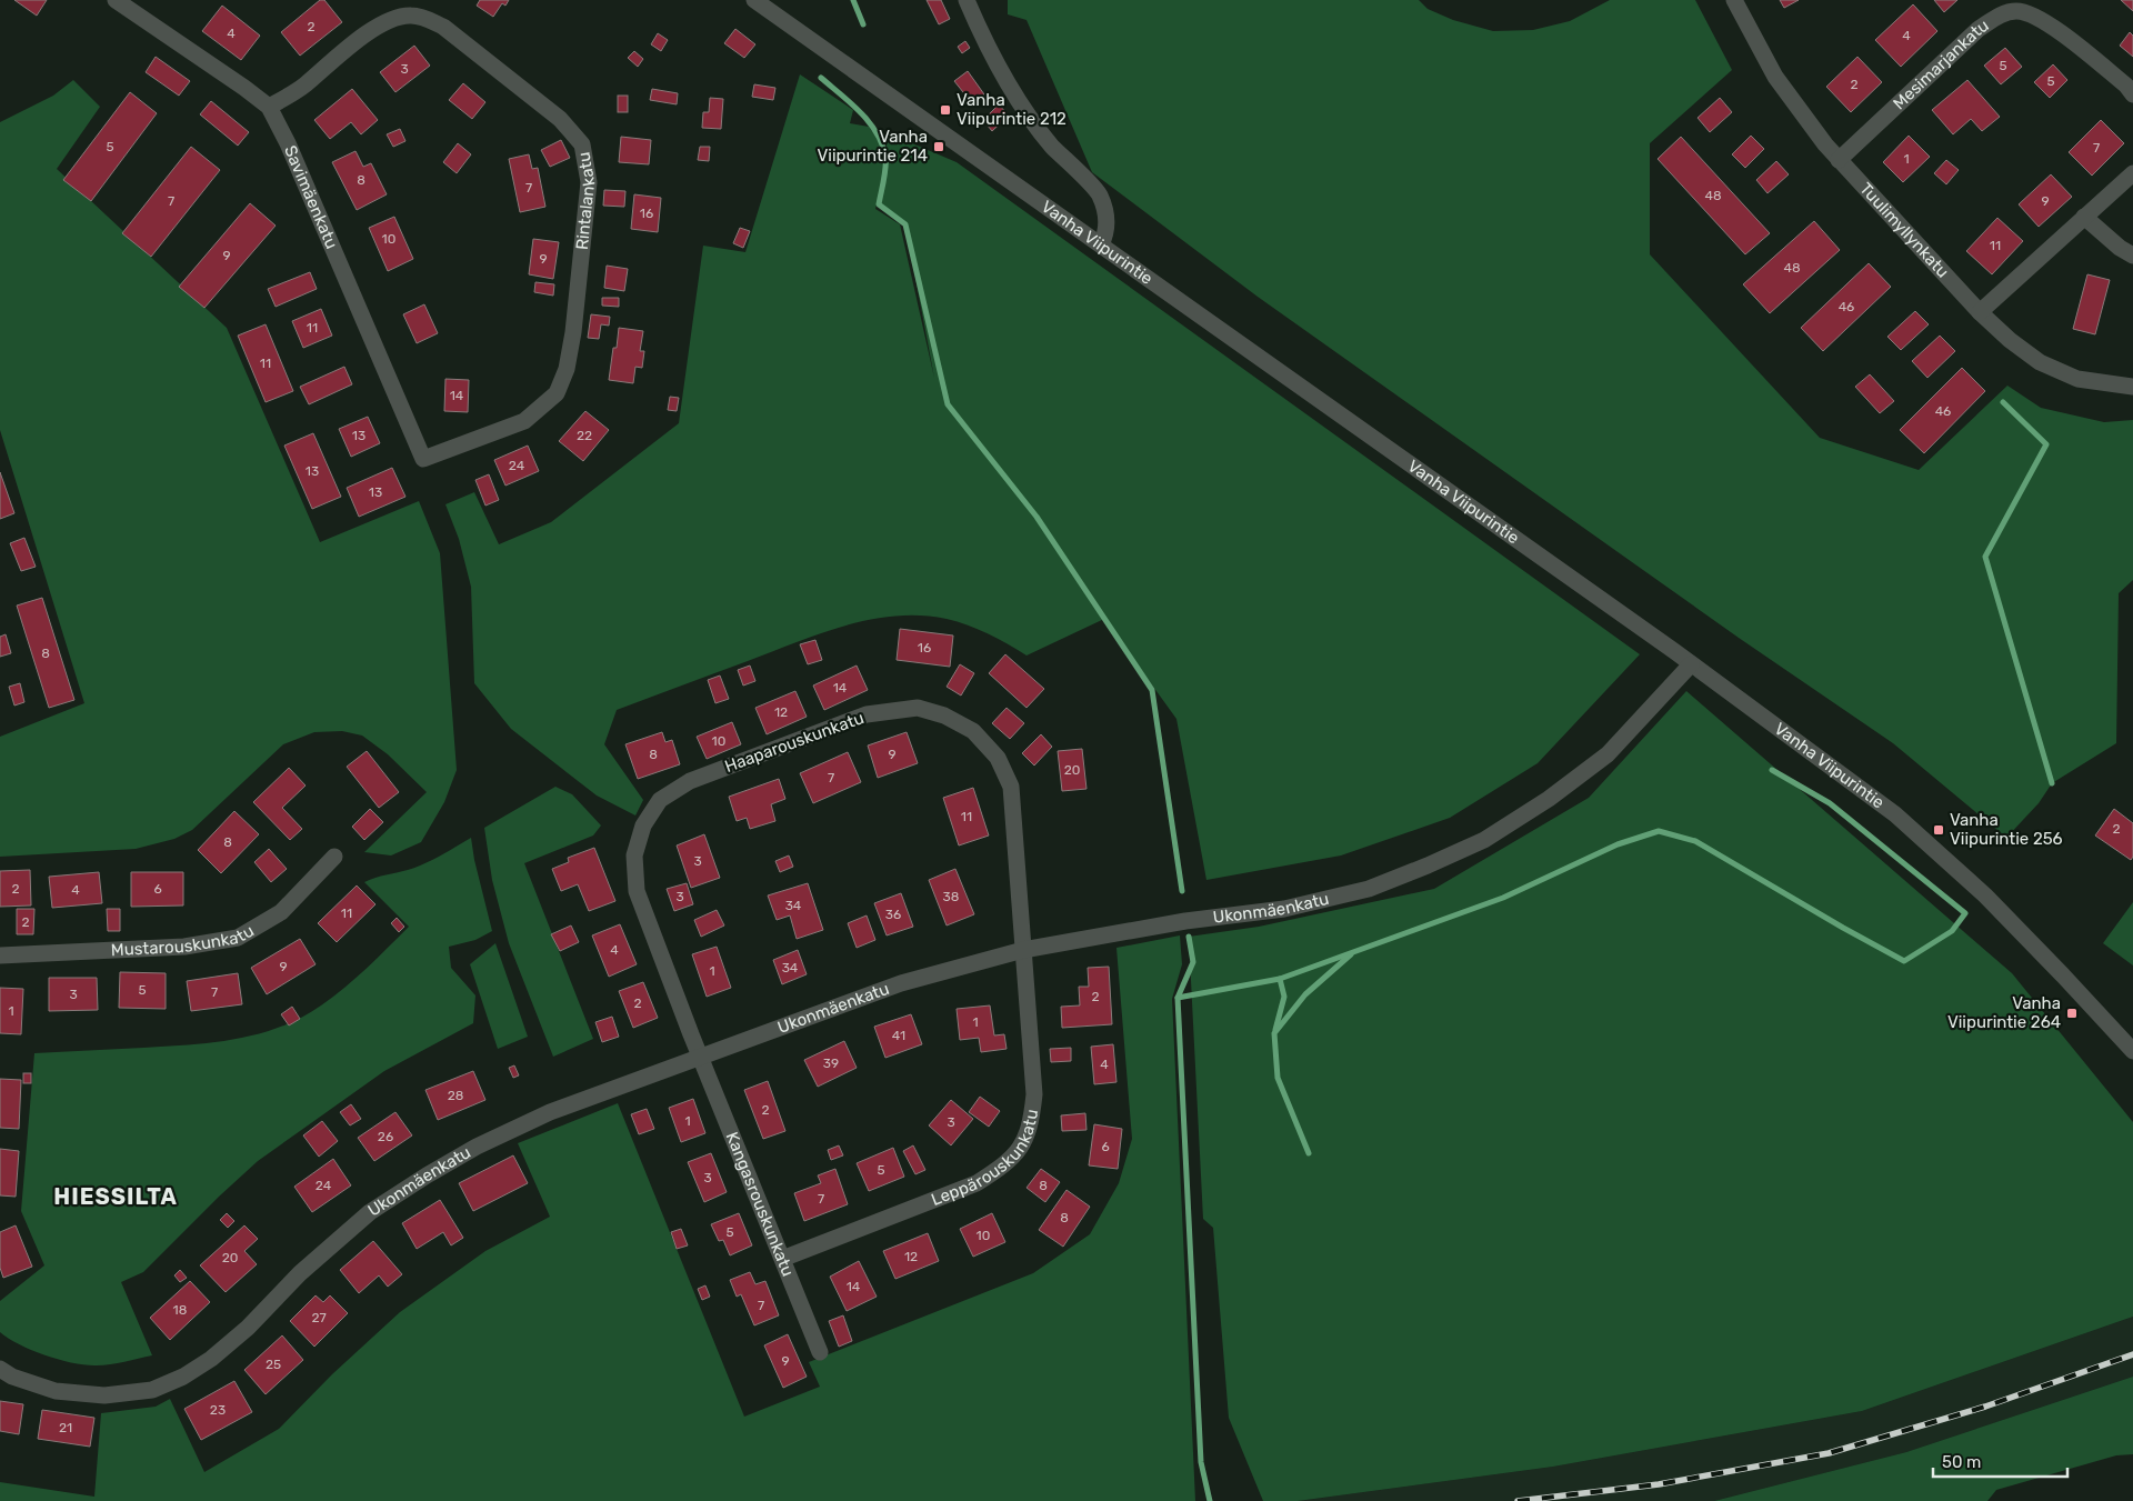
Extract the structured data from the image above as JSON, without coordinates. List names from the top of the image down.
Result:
{
  "streets": {
    "street": [
      "Mesimarjankatu",
      "Savimäenkatu",
      "Rintalankatu",
      "Tuulimyllynkatu",
      "Vanha Viipurintie",
      "Haaparouskunkatu",
      "Ukonmäenkatu",
      "Mustarouskunkatu",
      "Leppärouskunkatu",
      "Kangasrouskunkatu"
    ]
  },
  "crossings": [
    ["Mesimarjankatu", "Tuulimyllynkatu"],
    ["Savimäenkatu", "Rintalankatu"],
    ["Vanha Viipurintie", "Ukonmäenkatu"],
    ["Haaparouskunkatu", "Ukonmäenkatu"],
    ["Haaparouskunkatu", "Leppärouskunkatu"],
    ["Haaparouskunkatu", "Kangasrouskunkatu"],
    ["Ukonmäenkatu", "Leppärouskunkatu"],
    ["Ukonmäenkatu", "Kangasrouskunkatu"],
    ["Leppärouskunkatu", "Kangasrouskunkatu"]
  ],
  "districts": ["HIESSILTA"],
  "places": {
    "transit": [
      "Vanha Viipurintie 212",
      "Vanha Viipurintie 214",
      "Vanha Viipurintie 256",
      "Vanha Viipurintie 264"
    ]
  },
  "house_numbers": [
    "2",
    "4",
    "4",
    "5",
    "3",
    "5",
    "2",
    "5",
    "7",
    "1",
    "8",
    "7",
    "48",
    "7",
    "9",
    "16",
    "10",
    "11",
    "9",
    "9",
    "48",
    "46",
    "11",
    "11",
    "14",
    "46",
    "13",
    "22",
    "24",
    "13",
    "13",
    "16",
    "8",
    "14",
    "12",
    "10",
    "8",
    "9",
    "20",
    "7",
    "11",
    "2",
    "8",
    "3",
    "2",
    "6",
    "4",
    "3",
    "38",
    "34",
    "11",
    "36",
    "2",
    "4",
    "9",
    "34",
    "1",
    "5",
    "7",
    "3",
    "2",
    "2",
    "1",
    "1",
    "41",
    "39",
    "4",
    "28",
    "2",
    "1",
    "3",
    "26",
    "6",
    "5",
    "3",
    "24",
    "8",
    "7",
    "8",
    "5",
    "10",
    "12",
    "20",
    "14",
    "7",
    "18",
    "27",
    "9",
    "25",
    "23",
    "21"
  ],
  "scale_bar": "50 m"
}
